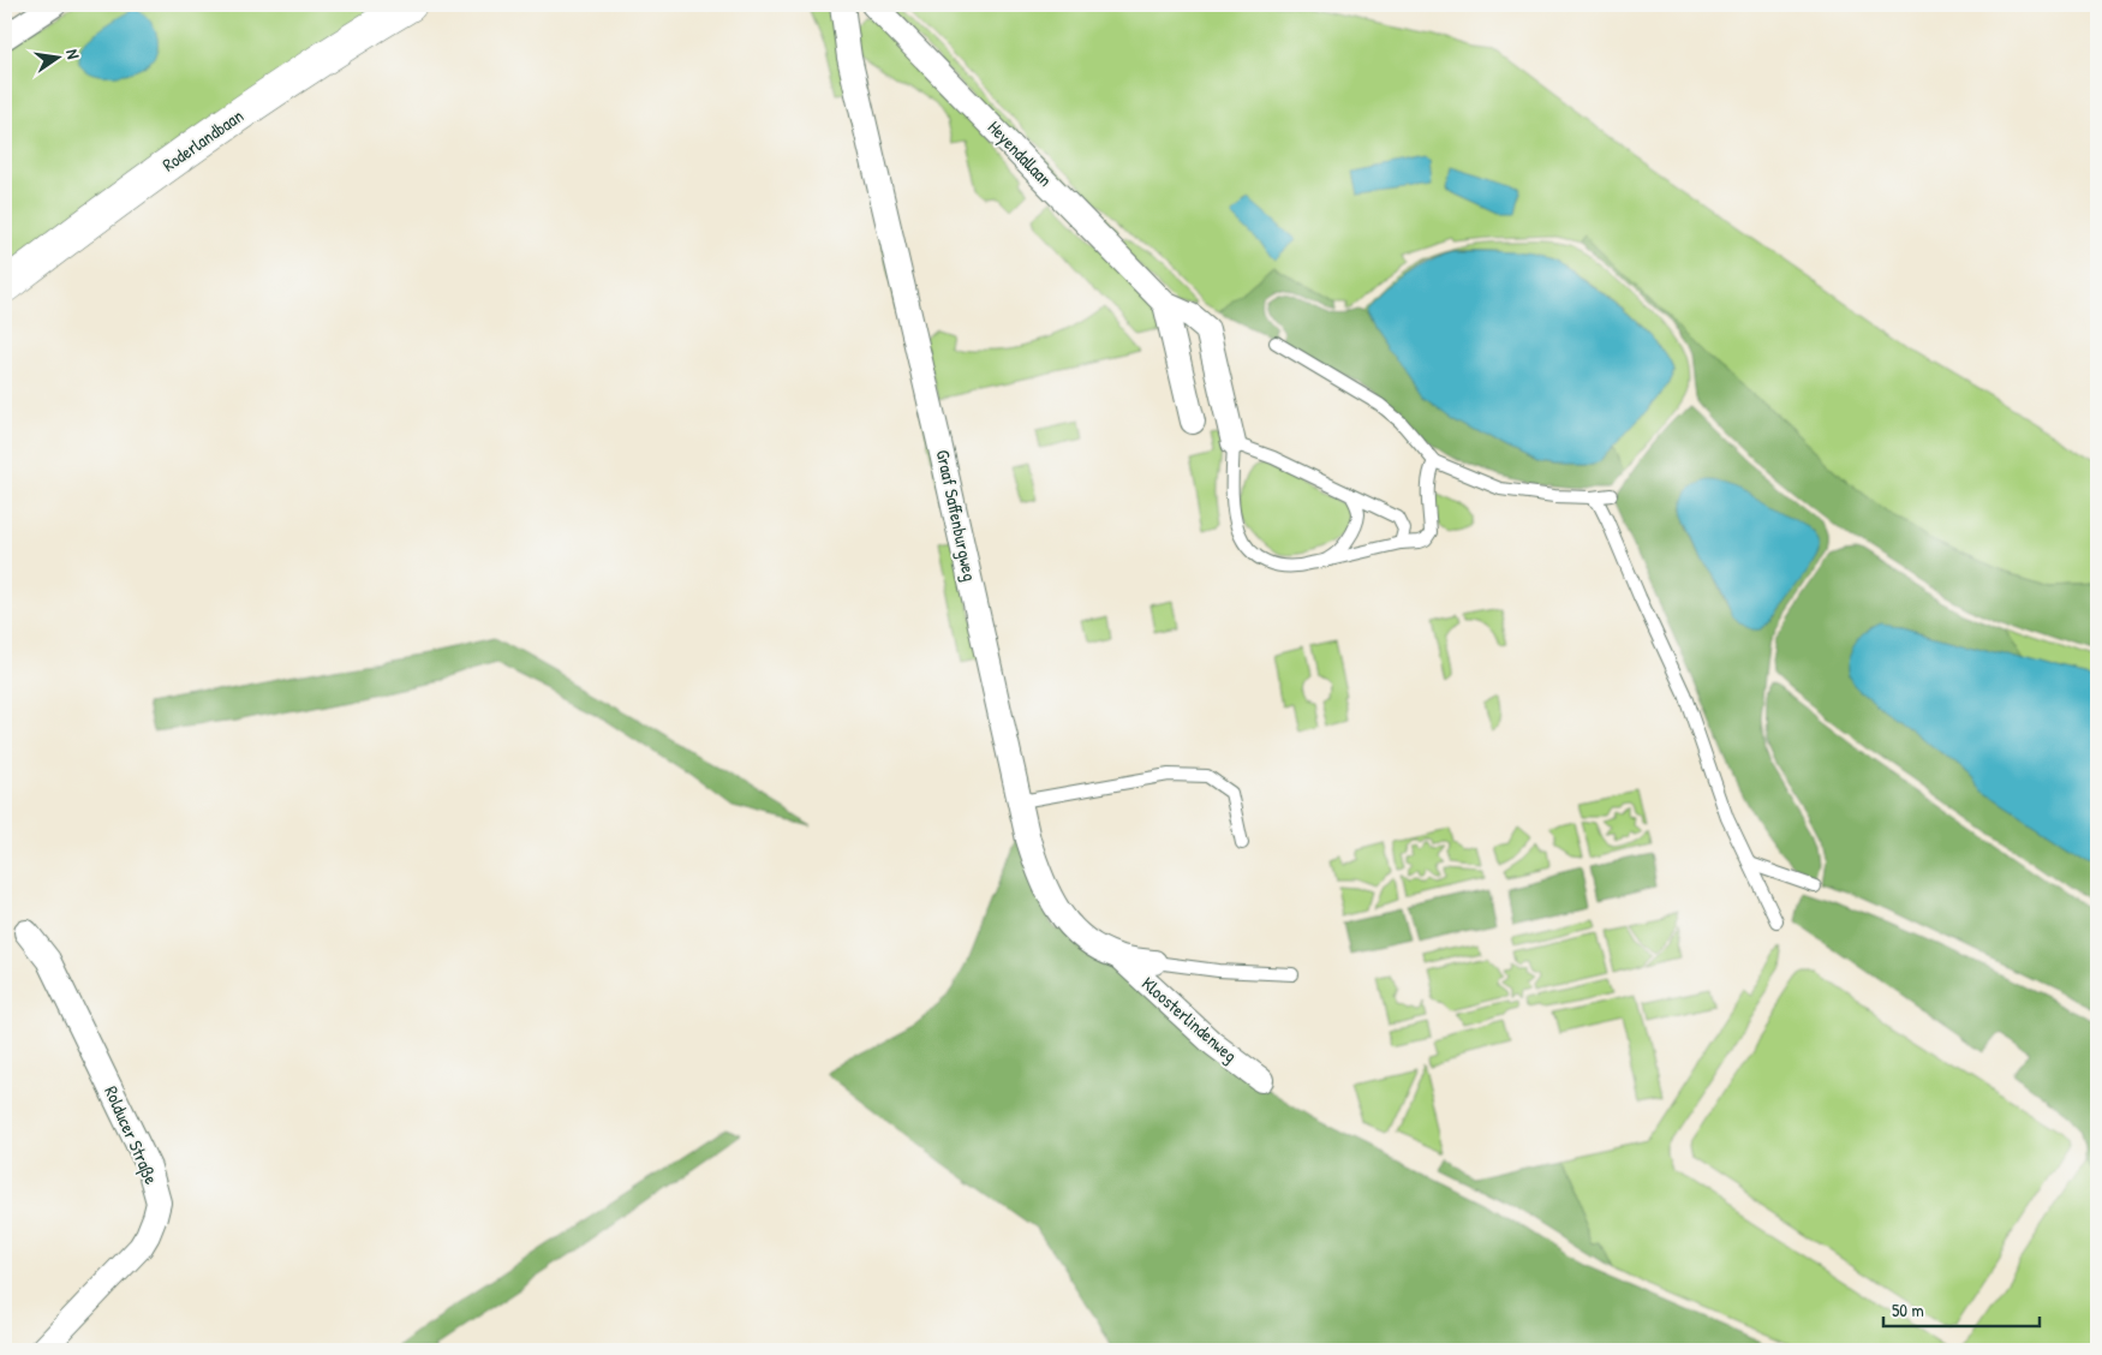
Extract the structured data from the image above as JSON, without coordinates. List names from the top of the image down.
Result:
{
  "streets": {
    "main road": ["Roderlandbaan"],
    "street": [
      "Heyendallaan",
      "Graaf Saffenburgweg",
      "Kloosterlindenweg",
      "Rolducer Straße"
    ]
  },
  "crossings": [
    ["Graaf Saffenburgweg", "Kloosterlindenweg"]
  ],
  "scale_bar": "50 m",
  "north": "right"
}
